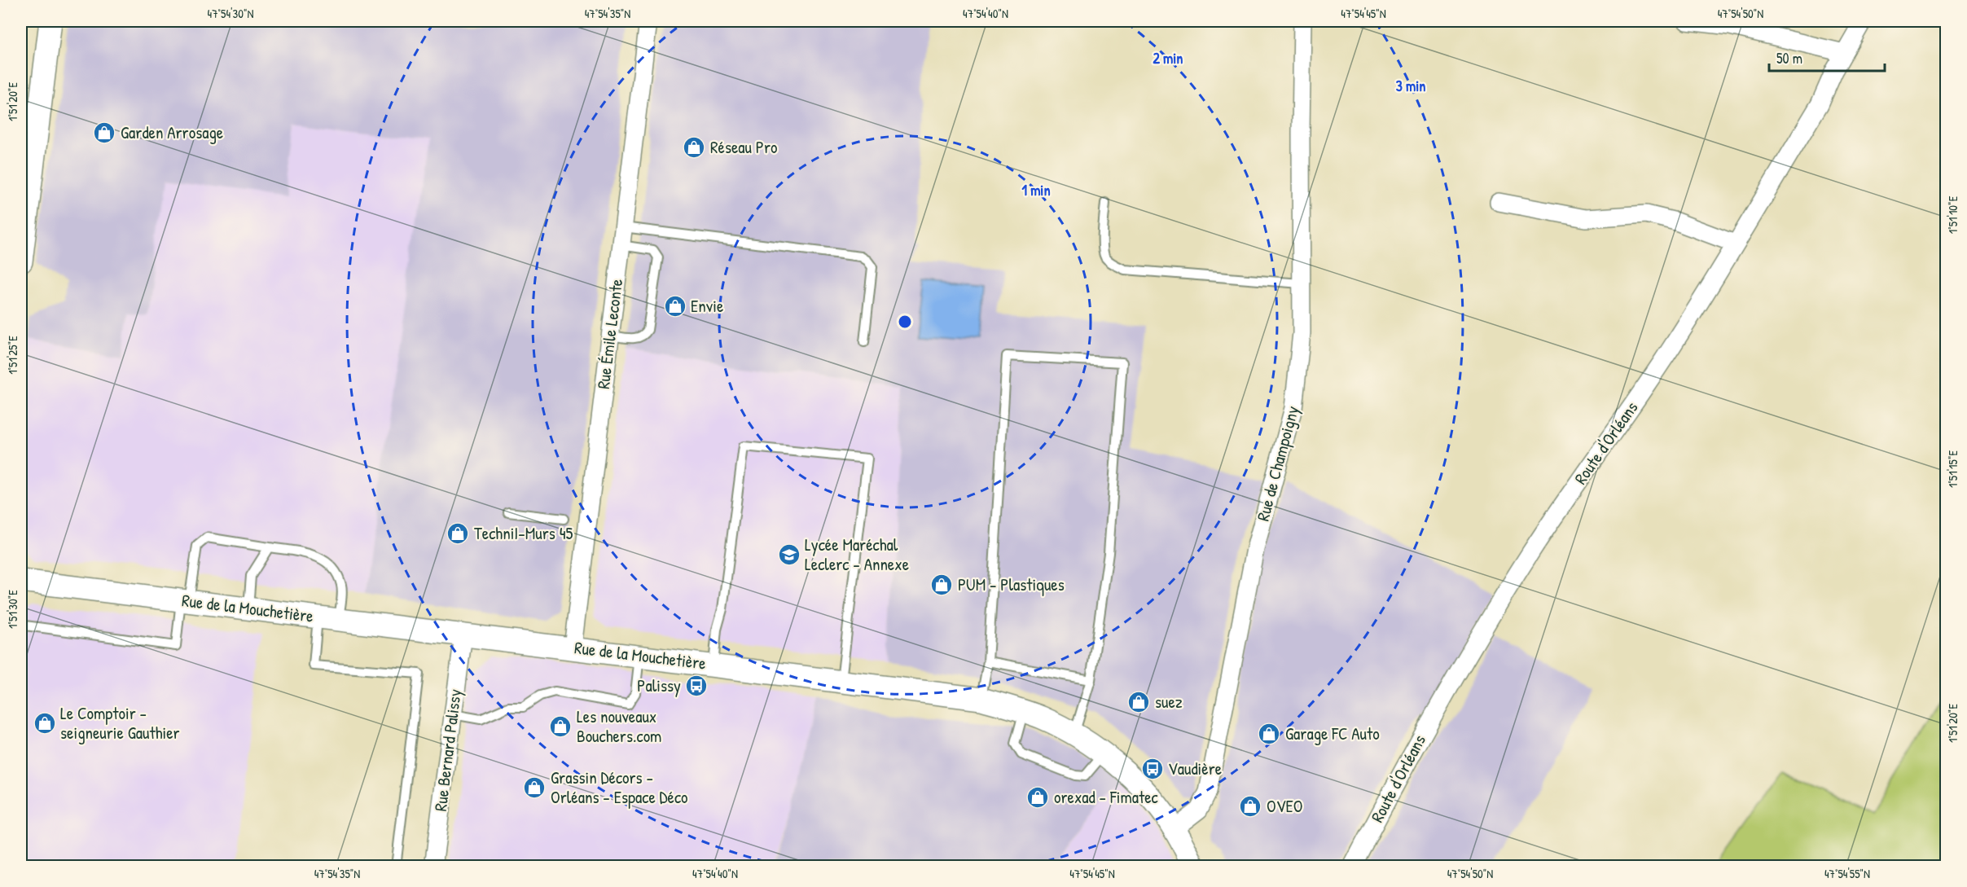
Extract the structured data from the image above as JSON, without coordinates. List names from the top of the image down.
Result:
{
  "streets": {
    "street": [
      "Rue Émile Leconte",
      "Route d'Orléans",
      "Rue de Champoigny",
      "Rue de la Mouchetière",
      "Rue Bernard Palissy"
    ]
  },
  "crossings": [
    ["Rue Émile Leconte", "Rue de la Mouchetière"],
    ["Rue de Champoigny", "Rue de la Mouchetière"],
    ["Rue de la Mouchetière", "Rue Bernard Palissy"]
  ],
  "places": {
    "shop": [
      "Garden Arrosage",
      "Réseau Pro",
      "Envie",
      "TechniI-Murs 45",
      "PUM - Plastiques",
      "suez",
      "Le Comptoir - seigneurie Gauthier",
      "Les nouveaux Bouchers.com",
      "Garage FC Auto",
      "Grassin Décors - Orléans - Espace Déco",
      "orexad - Fimatec",
      "OVEO"
    ],
    "school or university": ["Lycée Maréchal Leclerc - Annexe"],
    "bus stop": ["Palissy", "Vaudière"]
  },
  "scale_bar": "50 m",
  "coordinates": [
    "47°54'30\"N",
    "47°54'35\"N",
    "47°54'40\"N",
    "47°54'45\"N",
    "47°54'50\"N",
    "1°51'20\"E",
    "1°51'10\"E",
    "1°51'25\"E",
    "1°51'15\"E",
    "1°51'30\"E",
    "47°54'55\"N"
  ],
  "rings": ["2 min", "3 min", "1 min"]
}
